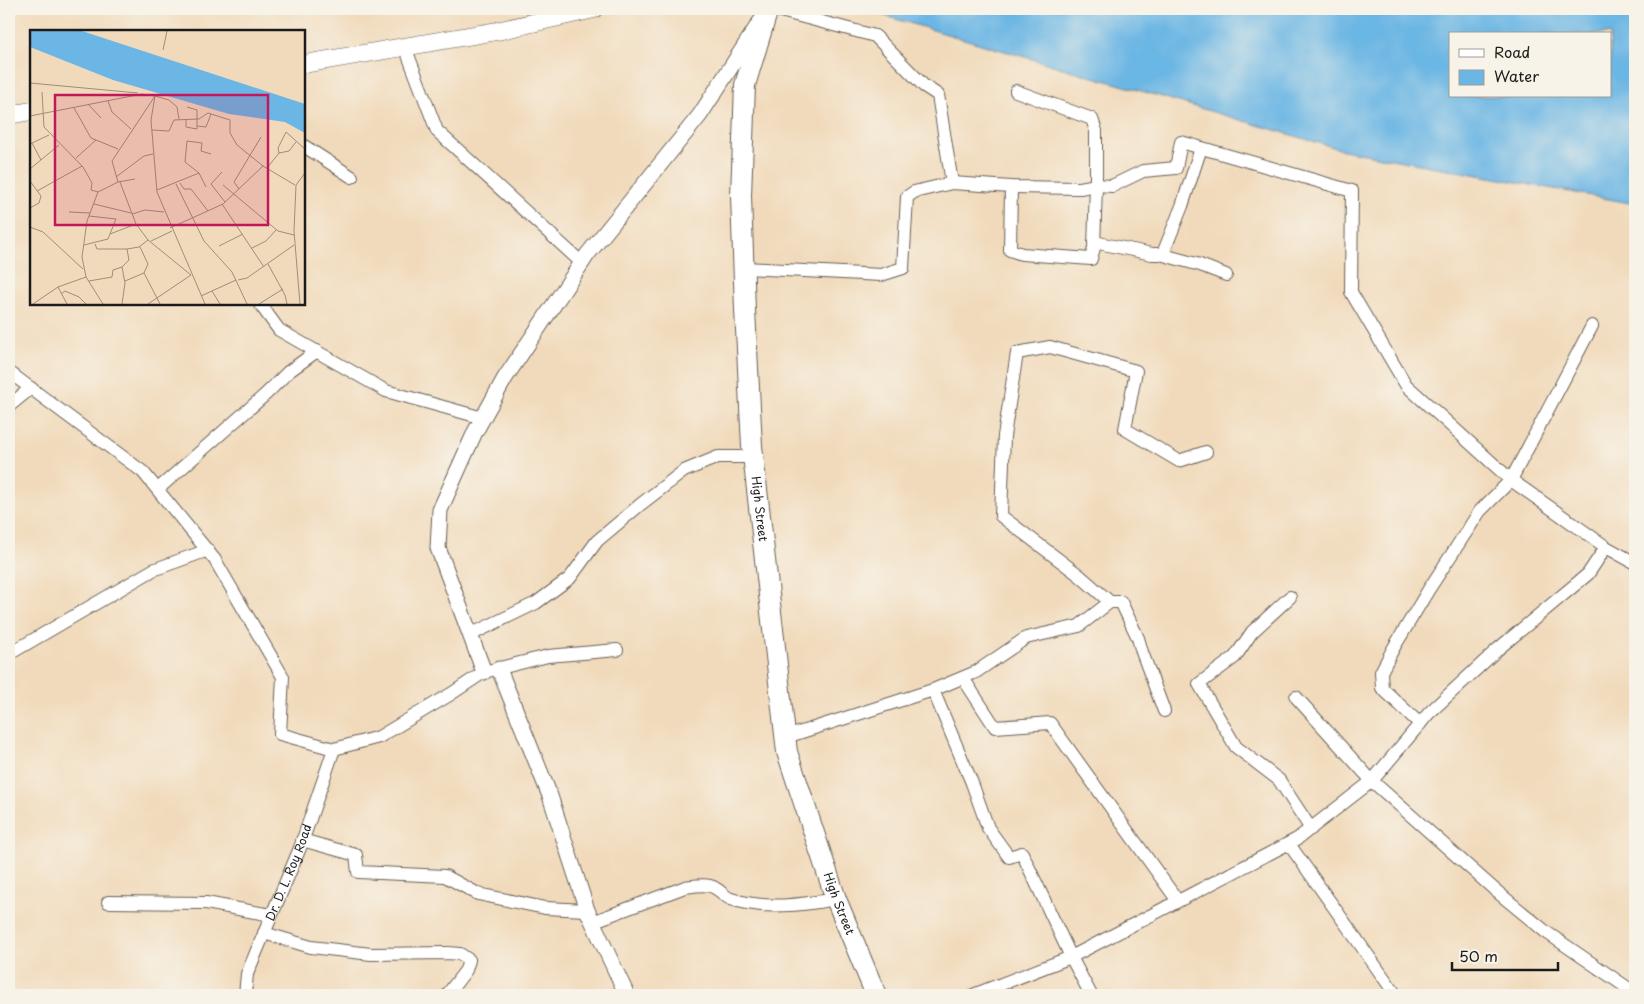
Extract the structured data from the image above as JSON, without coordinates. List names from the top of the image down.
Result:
{
  "streets": {
    "main road": ["High Street"],
    "street": ["Dr. D. L. Roy Road"]
  },
  "legend": ["Road", "Water"],
  "scale_bar": "50 m"
}
